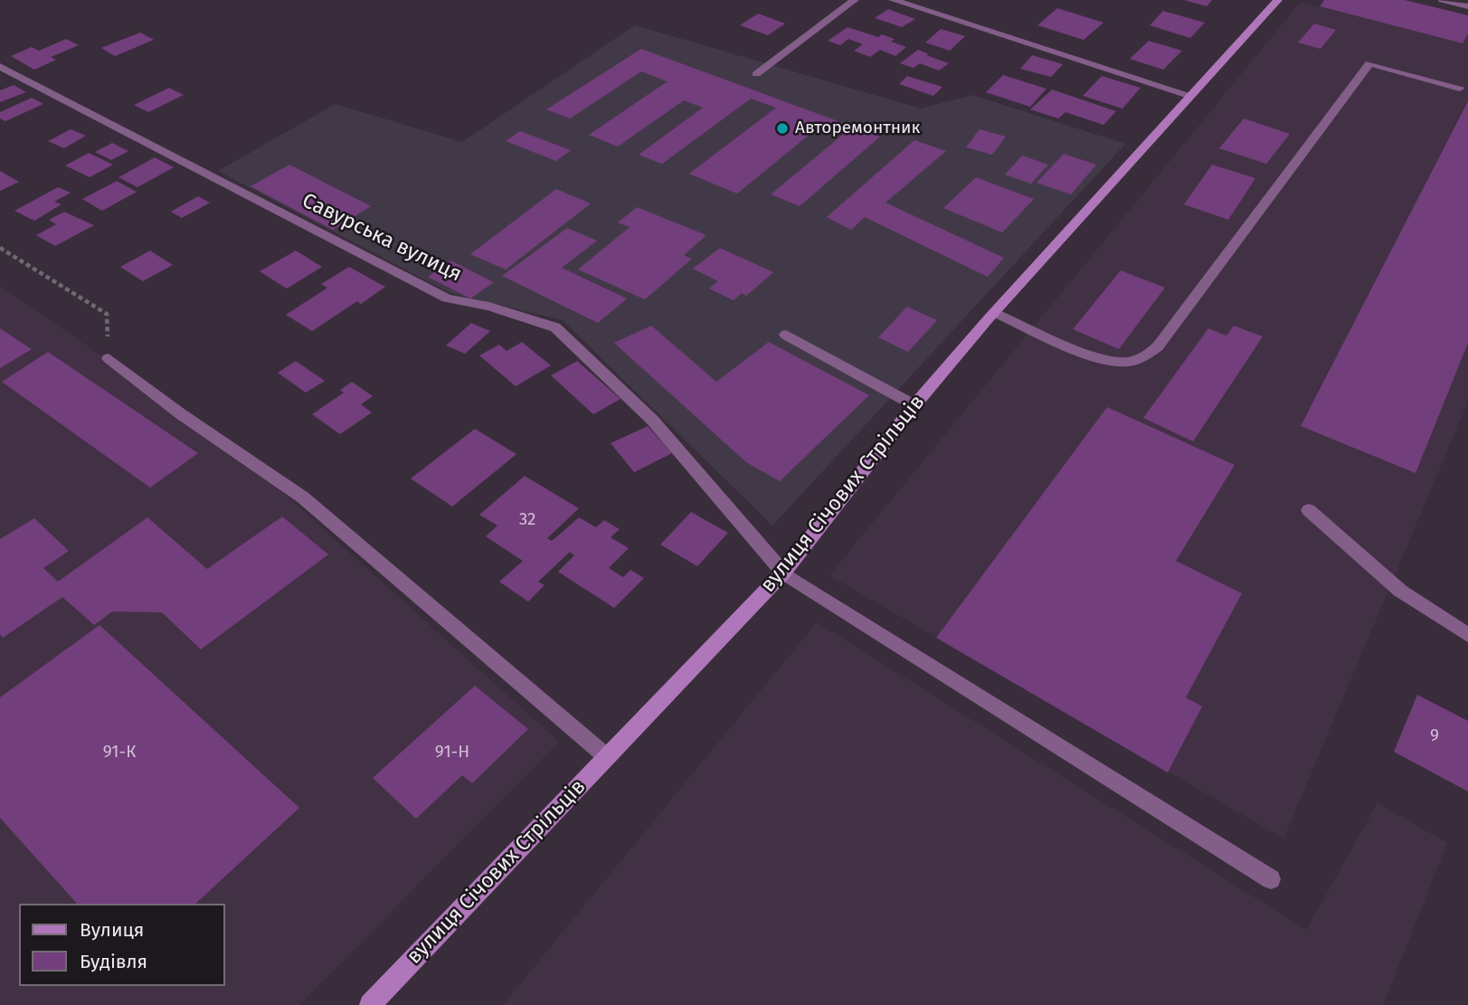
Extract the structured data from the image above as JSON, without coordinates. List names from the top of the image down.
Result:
{
  "streets": {
    "street": ["Савурська вулиця", "вулиця Січових Стрільців"]
  },
  "crossings": [
    ["Савурська вулиця", "вулиця Січових Стрільців"]
  ],
  "places": ["Авторемонтник"],
  "house_numbers": [
    "32",
    "9",
    "91-К",
    "91-Н"
  ],
  "legend": ["Вулиця", "Будівля"]
}
